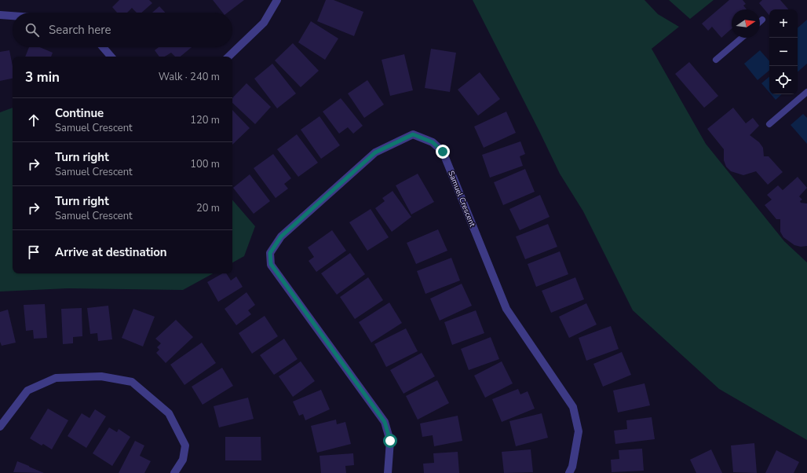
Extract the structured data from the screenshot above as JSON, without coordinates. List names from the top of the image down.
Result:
{
  "streets": {
    "street": ["Samuel Crescent"]
  },
  "north": "right",
  "page": {
    "map_buttons": ["+", "−"],
    "search": "Search here",
    "heading": ["3 min", "Walk · 240 m"],
    "list": [
      ["Continue", "Samuel Crescent", "120 m"],
      ["Turn right", "Samuel Crescent", "100 m"],
      ["Turn right", "Samuel Crescent", "20 m"],
      "Arrive at destination"
    ]
  }
}
